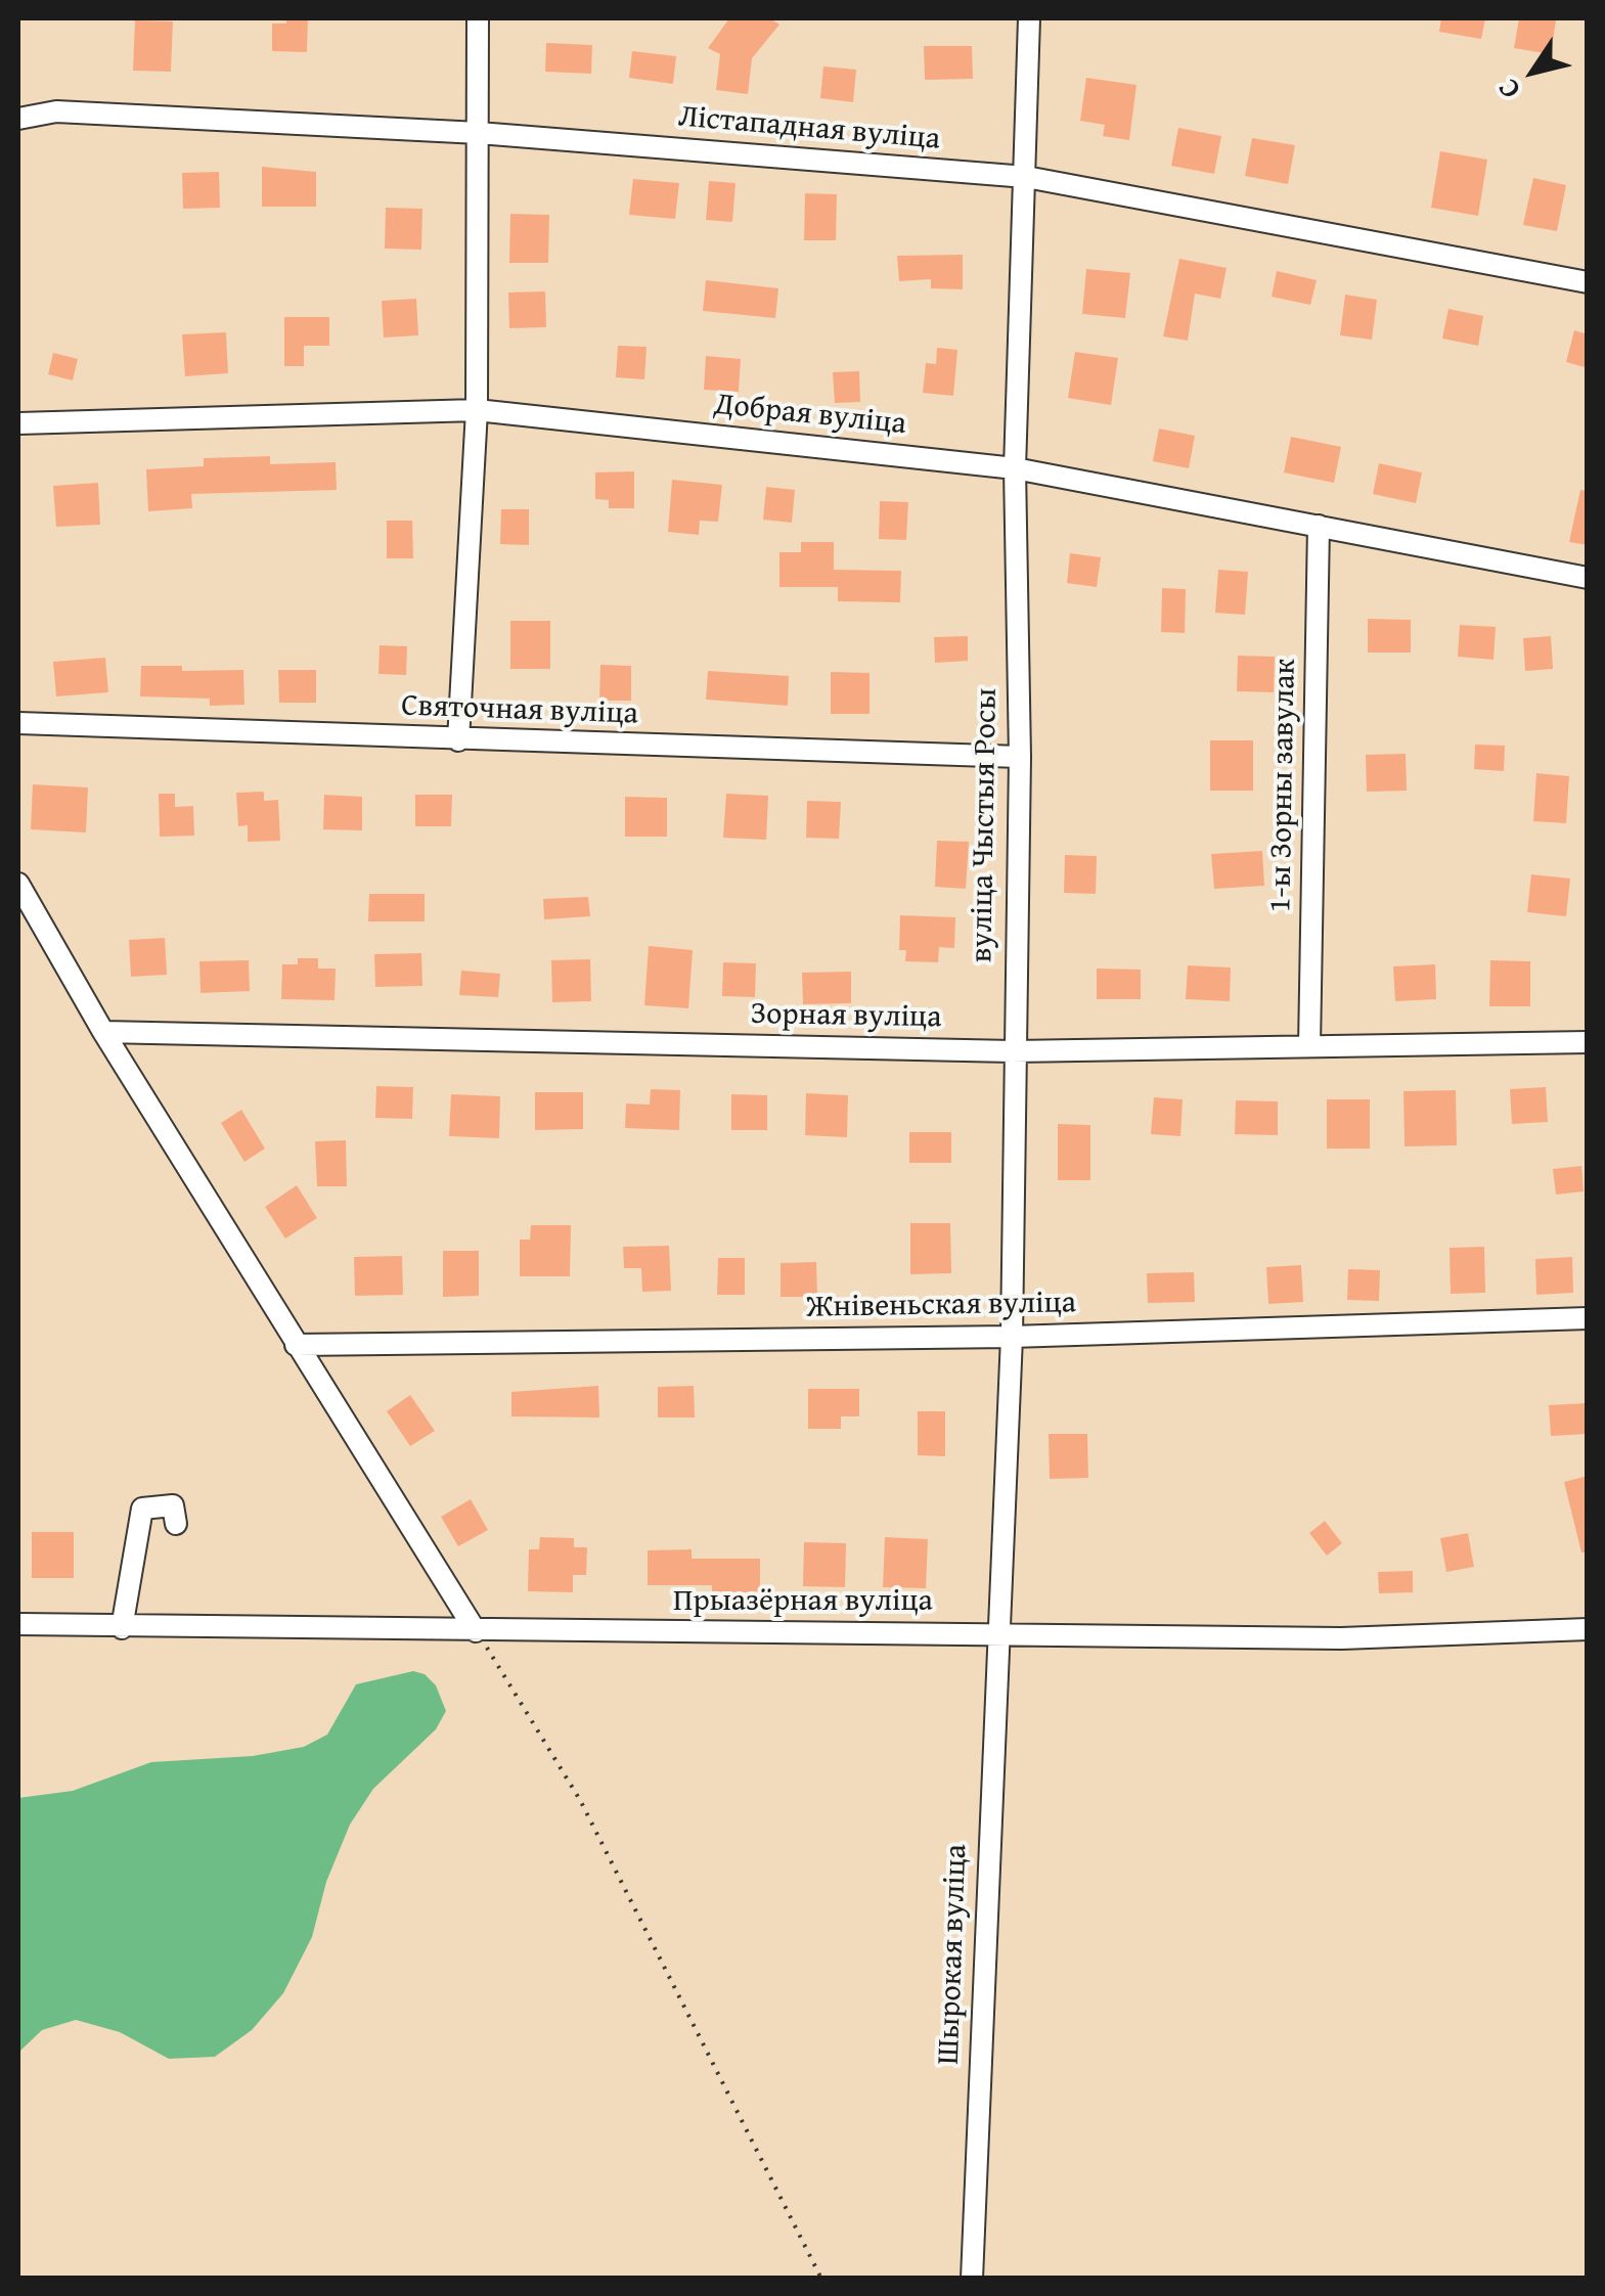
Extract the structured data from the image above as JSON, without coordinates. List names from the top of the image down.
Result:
{
  "streets": {
    "street": [
      "Лістападная вуліца",
      "Добрая вуліца",
      "Святочная вуліца",
      "1-ы Зорны завулак",
      "вуліца Чыстыя Росы",
      "Зорная вуліца",
      "Жнівеньская вуліца",
      "Прыазёрная вуліца",
      "Шырокая вуліца"
    ]
  },
  "crossings": [
    ["Лістападная вуліца", "вуліца Чыстыя Росы"],
    ["Добрая вуліца", "1-ы Зорны завулак"],
    ["Добрая вуліца", "вуліца Чыстыя Росы"],
    ["Святочная вуліца", "вуліца Чыстыя Росы"],
    ["1-ы Зорны завулак", "Зорная вуліца"],
    ["вуліца Чыстыя Росы", "Зорная вуліца"],
    ["вуліца Чыстыя Росы", "Жнівеньская вуліца"],
    ["вуліца Чыстыя Росы", "Прыазёрная вуліца"],
    ["вуліца Чыстыя Росы", "Шырокая вуліца"],
    ["Прыазёрная вуліца", "Шырокая вуліца"]
  ],
  "north": "bottom left"
}
